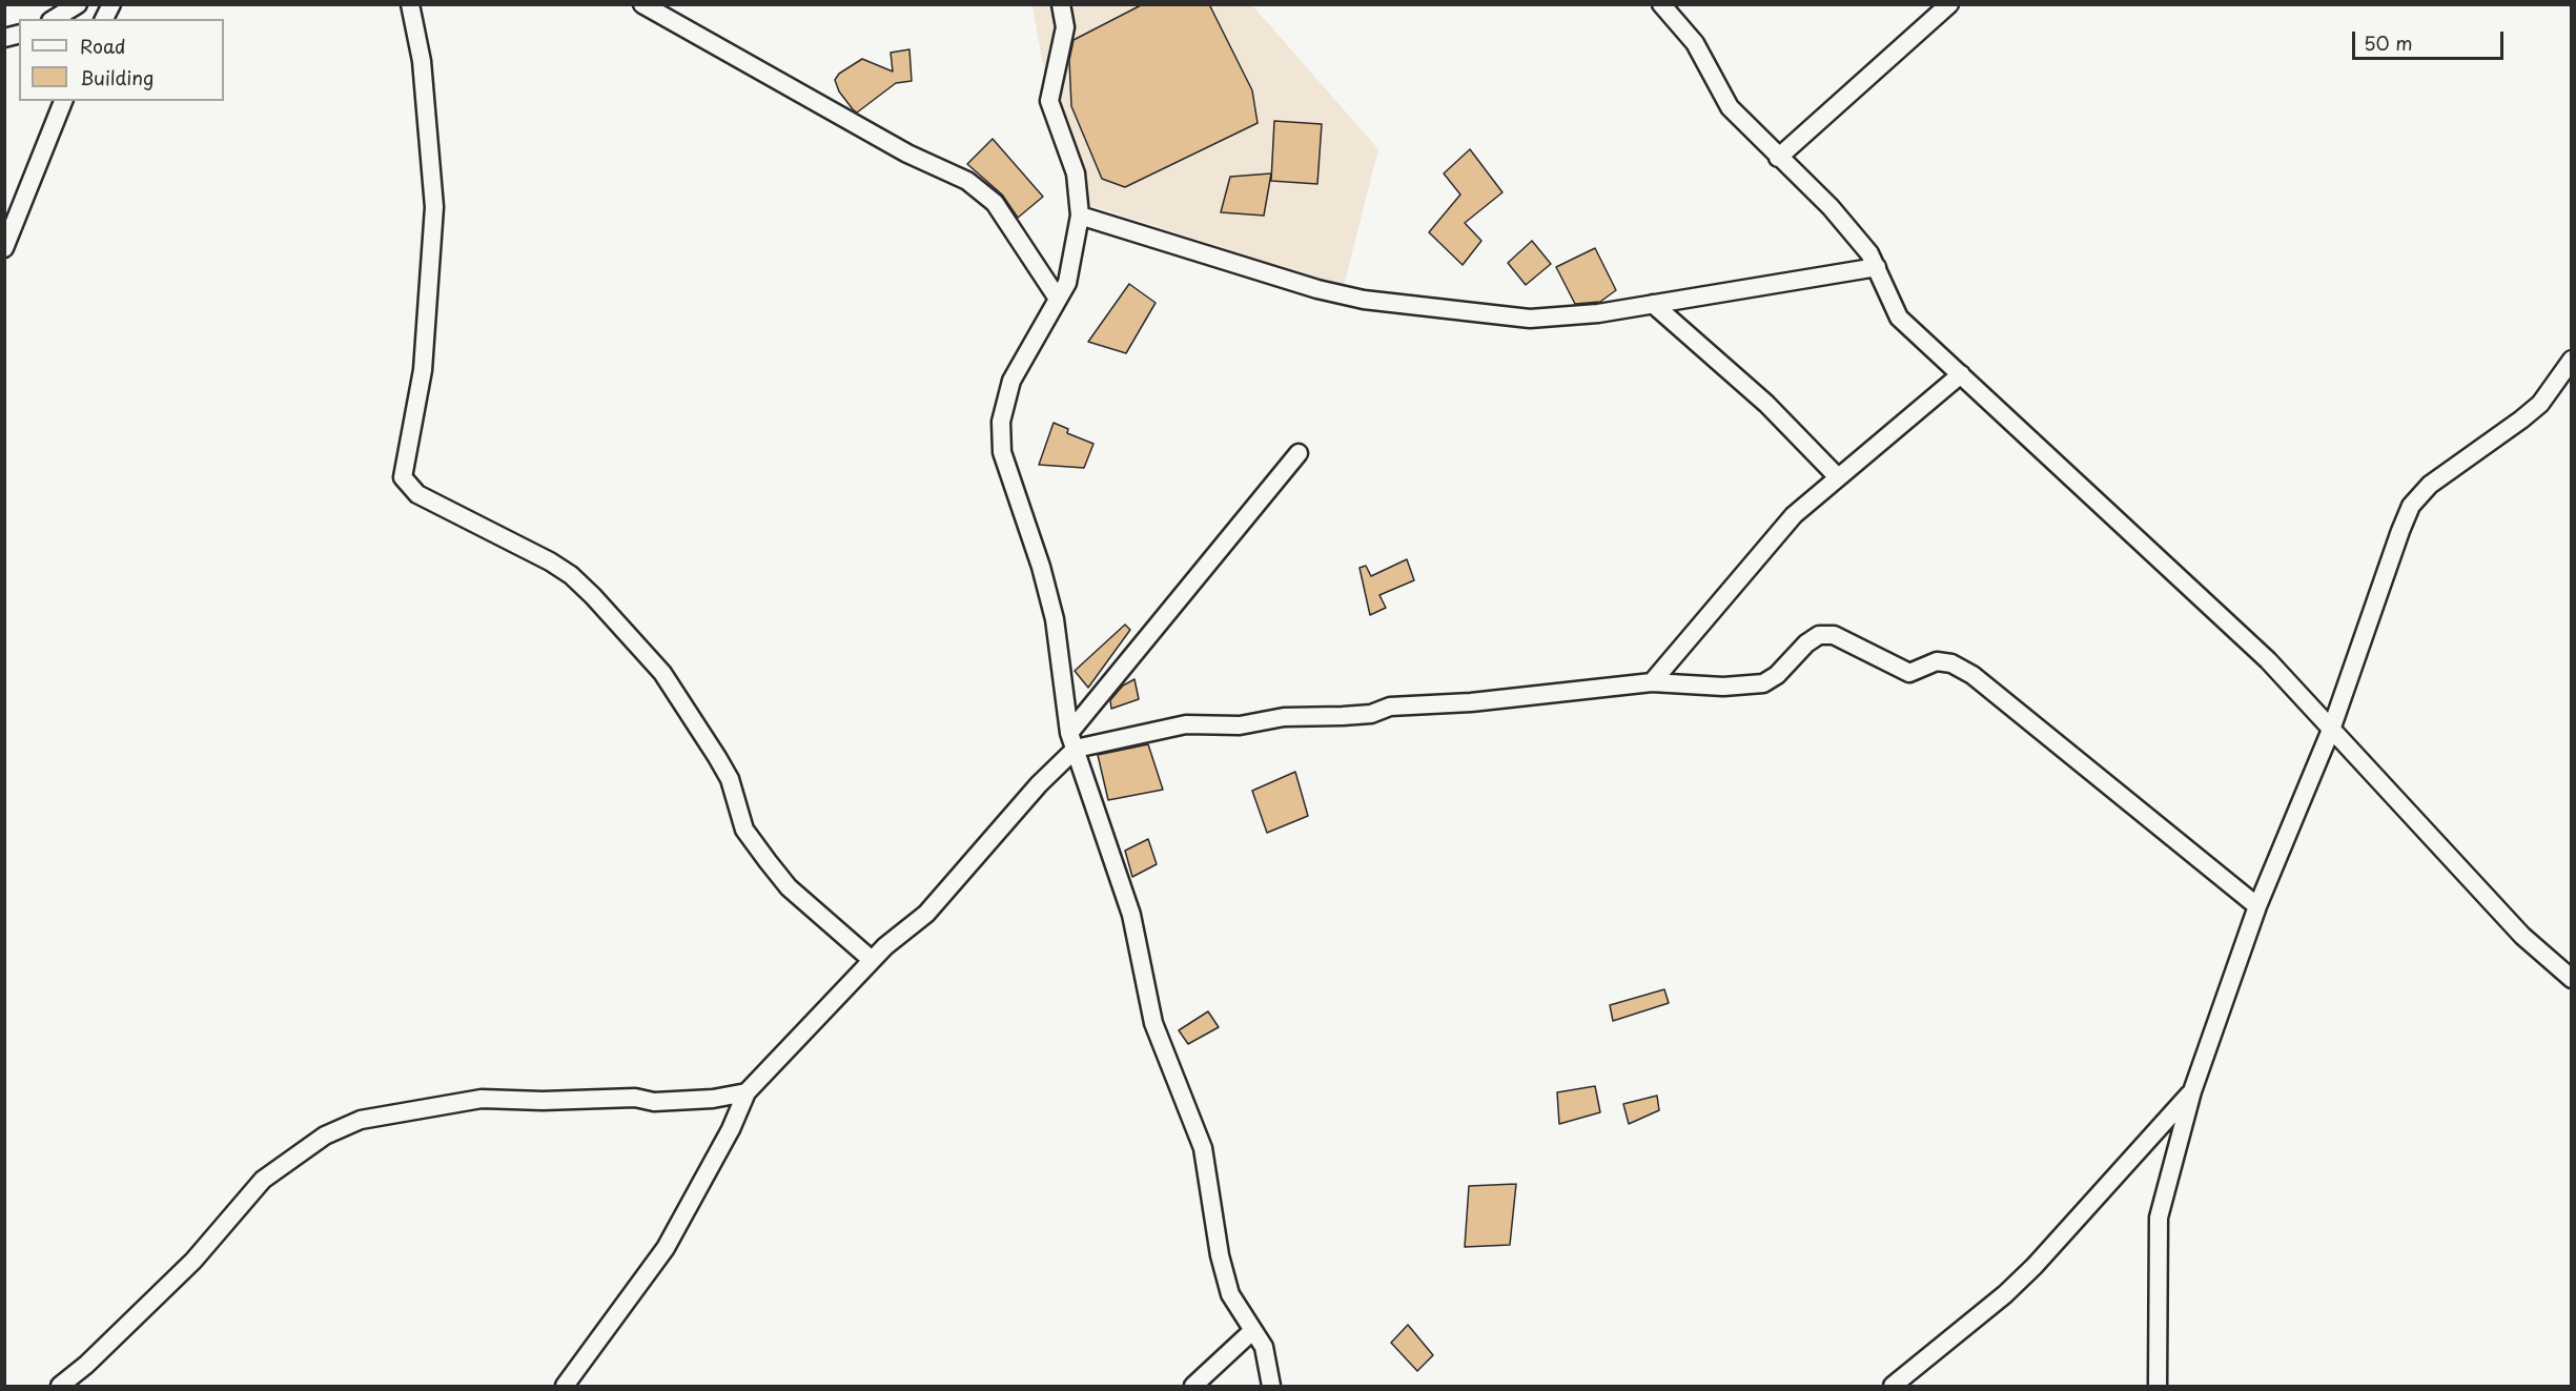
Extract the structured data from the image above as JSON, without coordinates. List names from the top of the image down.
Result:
{
  "legend": ["Road", "Building"],
  "scale_bar": "50 m"
}
